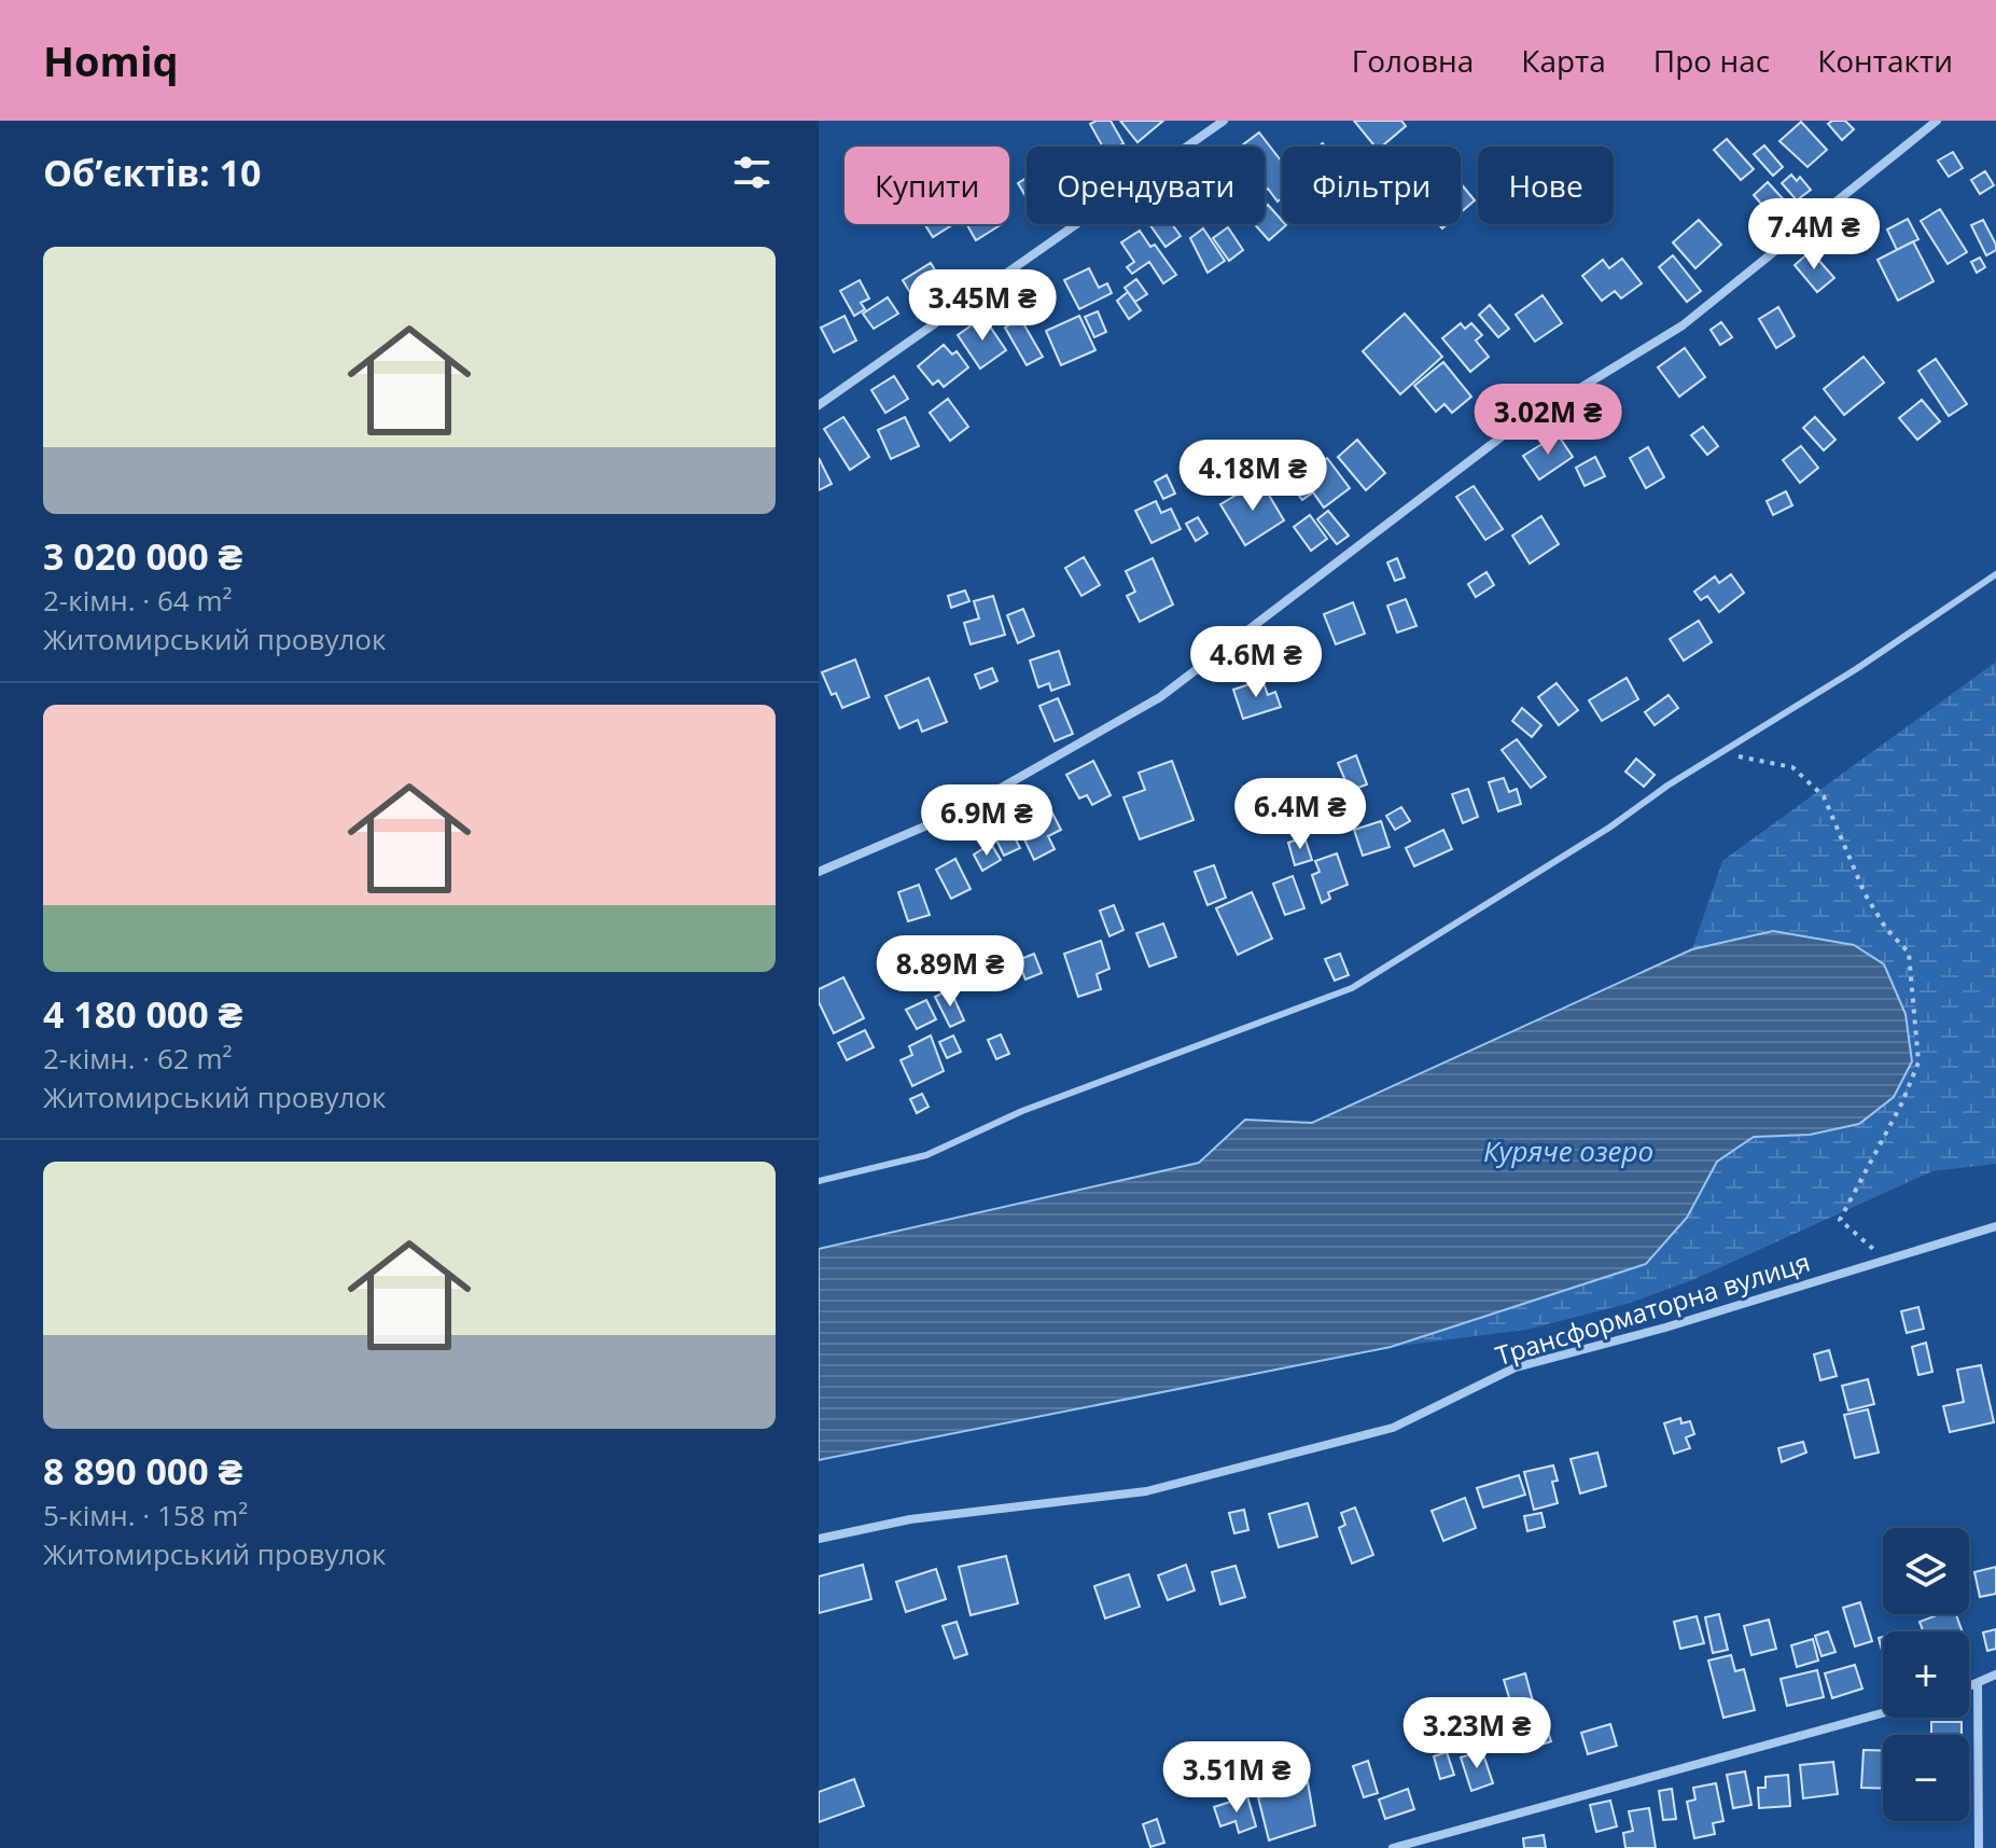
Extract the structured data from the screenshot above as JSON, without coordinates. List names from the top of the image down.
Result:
{
  "streets": {
    "street": ["Трансформаторна вулиця"]
  },
  "water": ["Куряче озеро"],
  "page": {
    "header": "Homiq",
    "nav": [
      "Головна",
      "Карта",
      "Про нас",
      "Контакти"
    ],
    "heading": "Об’єктів: 10",
    "chip": [
      "Купити",
      "Орендувати",
      "Фільтри",
      "Нове"
    ],
    "price": [
      "7.4M ₴",
      "3.45M ₴",
      "3.02M ₴",
      "4.18M ₴",
      "4.6M ₴",
      "6.4M ₴",
      "6.9M ₴",
      "8.89M ₴",
      "3.23M ₴",
      "3.51M ₴"
    ],
    "list": [
      {
        "name": "3 020 000 ₴",
        "note": "2-кімн. · 64 m² · Житомирський провулок"
      },
      {
        "name": "4 180 000 ₴",
        "note": "2-кімн. · 62 m² · Житомирський провулок"
      },
      {
        "name": "8 890 000 ₴",
        "note": "5-кімн. · 158 m² · Житомирський провулок"
      }
    ],
    "map_buttons": ["+", "−"]
  }
}
